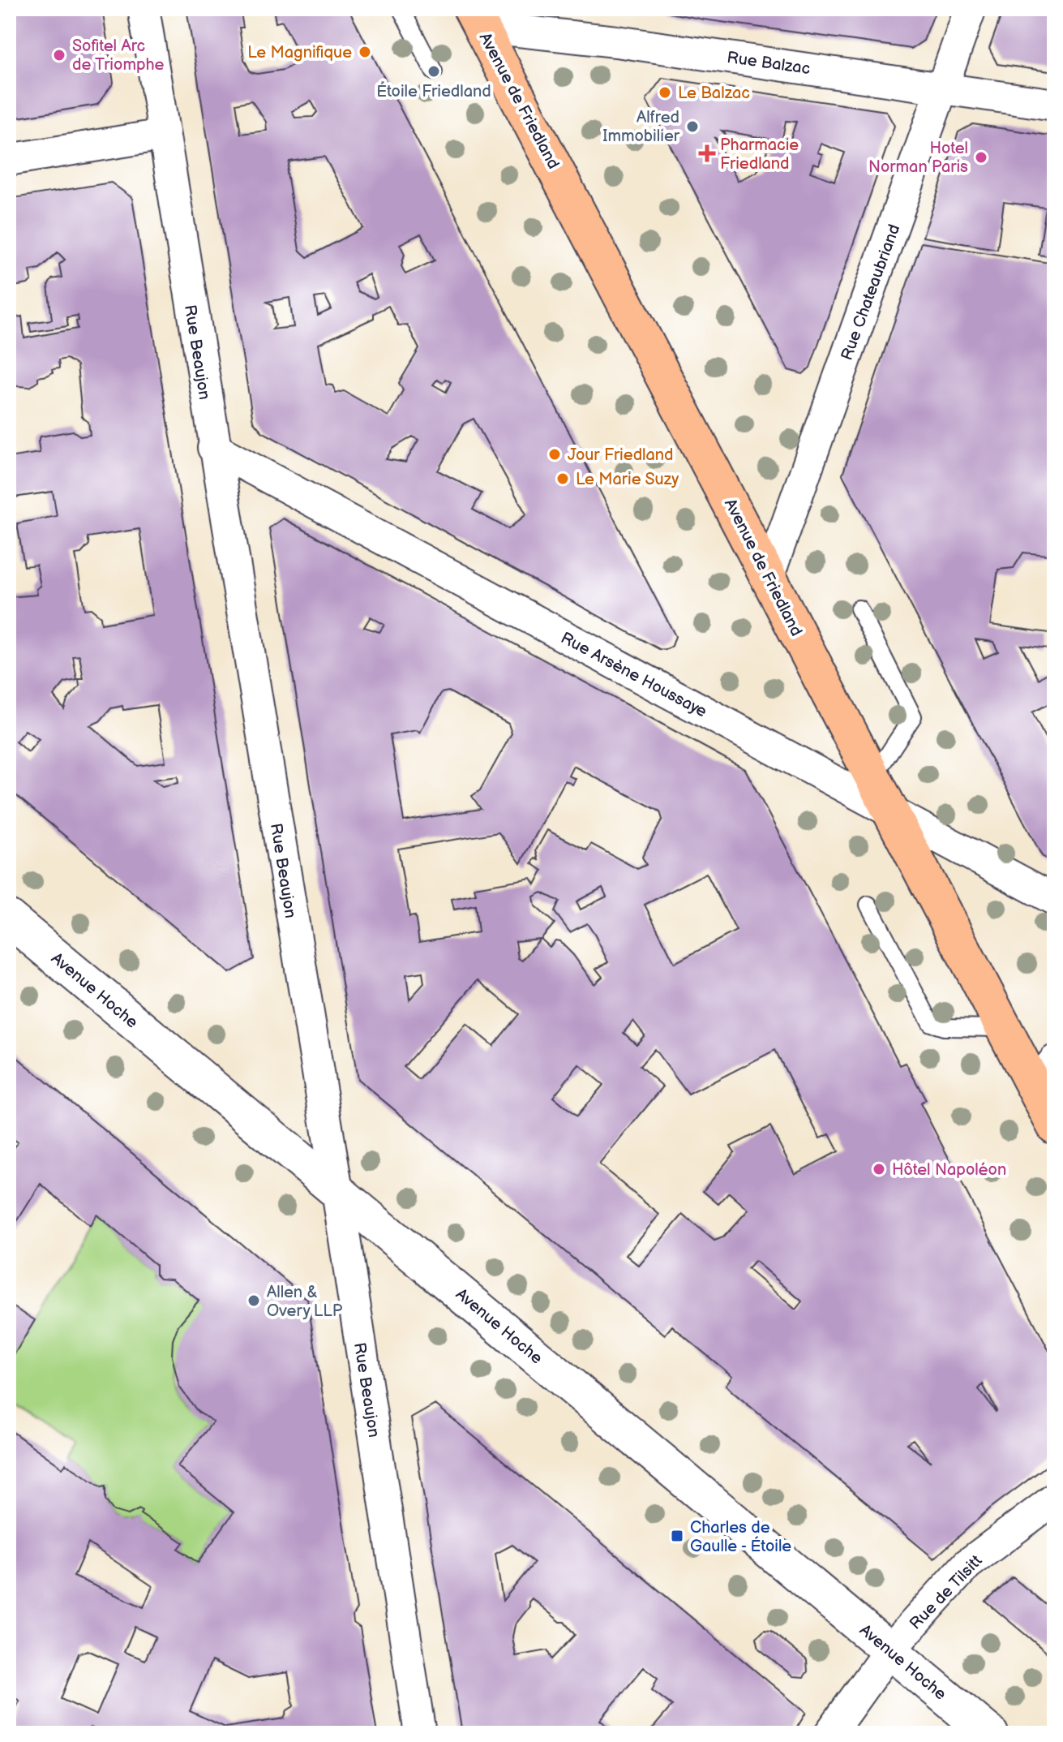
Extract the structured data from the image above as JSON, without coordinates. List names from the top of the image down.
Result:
{
  "streets": {
    "main road": ["Avenue de Friedland"],
    "street": [
      "Rue Balzac",
      "Rue Chateaubriand",
      "Rue Beaujon",
      "Rue Arsène Houssaye",
      "Avenue Hoche",
      "Rue de Tilsitt"
    ]
  },
  "crossings": [
    ["Rue Balzac", "Avenue de Friedland"],
    ["Rue Balzac", "Rue Chateaubriand"],
    ["Avenue de Friedland", "Rue Chateaubriand"],
    ["Avenue de Friedland", "Rue Arsène Houssaye"],
    ["Rue Beaujon", "Rue Arsène Houssaye"],
    ["Rue Beaujon", "Avenue Hoche"],
    ["Avenue Hoche", "Rue de Tilsitt"]
  ],
  "places": {
    "other": [
      "Le Magnifique",
      "Sofitel Arc de Triomphe",
      "Étoile Friedland",
      "Le Balzac",
      "Alfred Immobilier",
      "Hotel Norman Paris",
      "Jour Friedland",
      "Le Marie Suzy",
      "Hôtel Napoléon",
      "Allen & Overy LLP"
    ],
    "health": ["Pharmacie Friedland"],
    "transit": ["Charles de Gaulle - Étoile"]
  }
}
